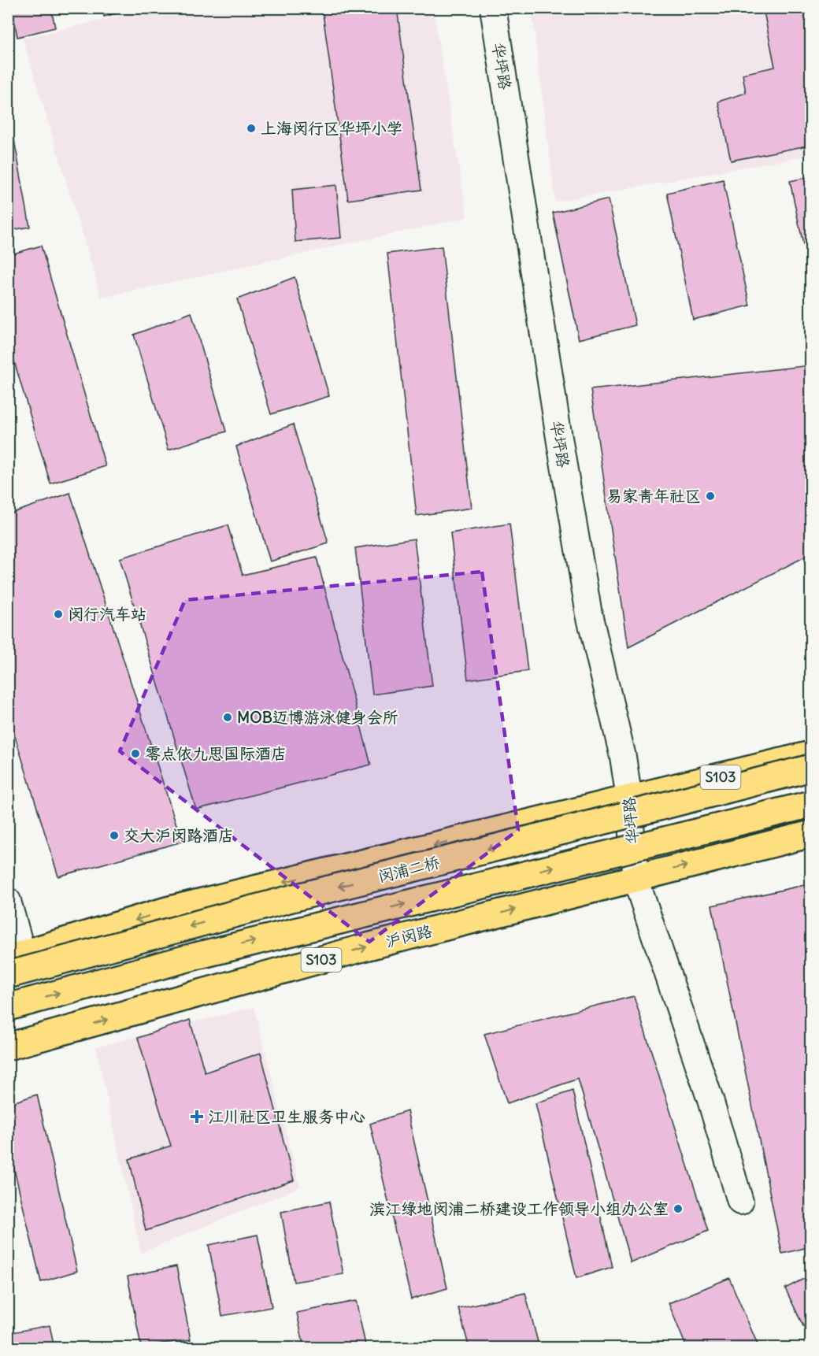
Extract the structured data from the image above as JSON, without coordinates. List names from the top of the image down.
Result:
{
  "streets": {
    "main road": ["S103", "闵浦二桥", "沪闵路"],
    "street": ["华坪路"]
  },
  "crossings": [
    ["华坪路", "S103"],
    ["华坪路", "沪闵路"],
    ["S103", "闵浦二桥"]
  ],
  "places": {
    "other": [
      "上海闵行区华坪小学",
      "易家青年社区",
      "闵行汽车站",
      "MOB迈博游泳健身会所",
      "零点依九思国际酒店",
      "交大沪闵路酒店",
      "滨江绿地闵浦二桥建设工作领导小组办公室"
    ],
    "health": ["江川社区卫生服务中心"]
  }
}
